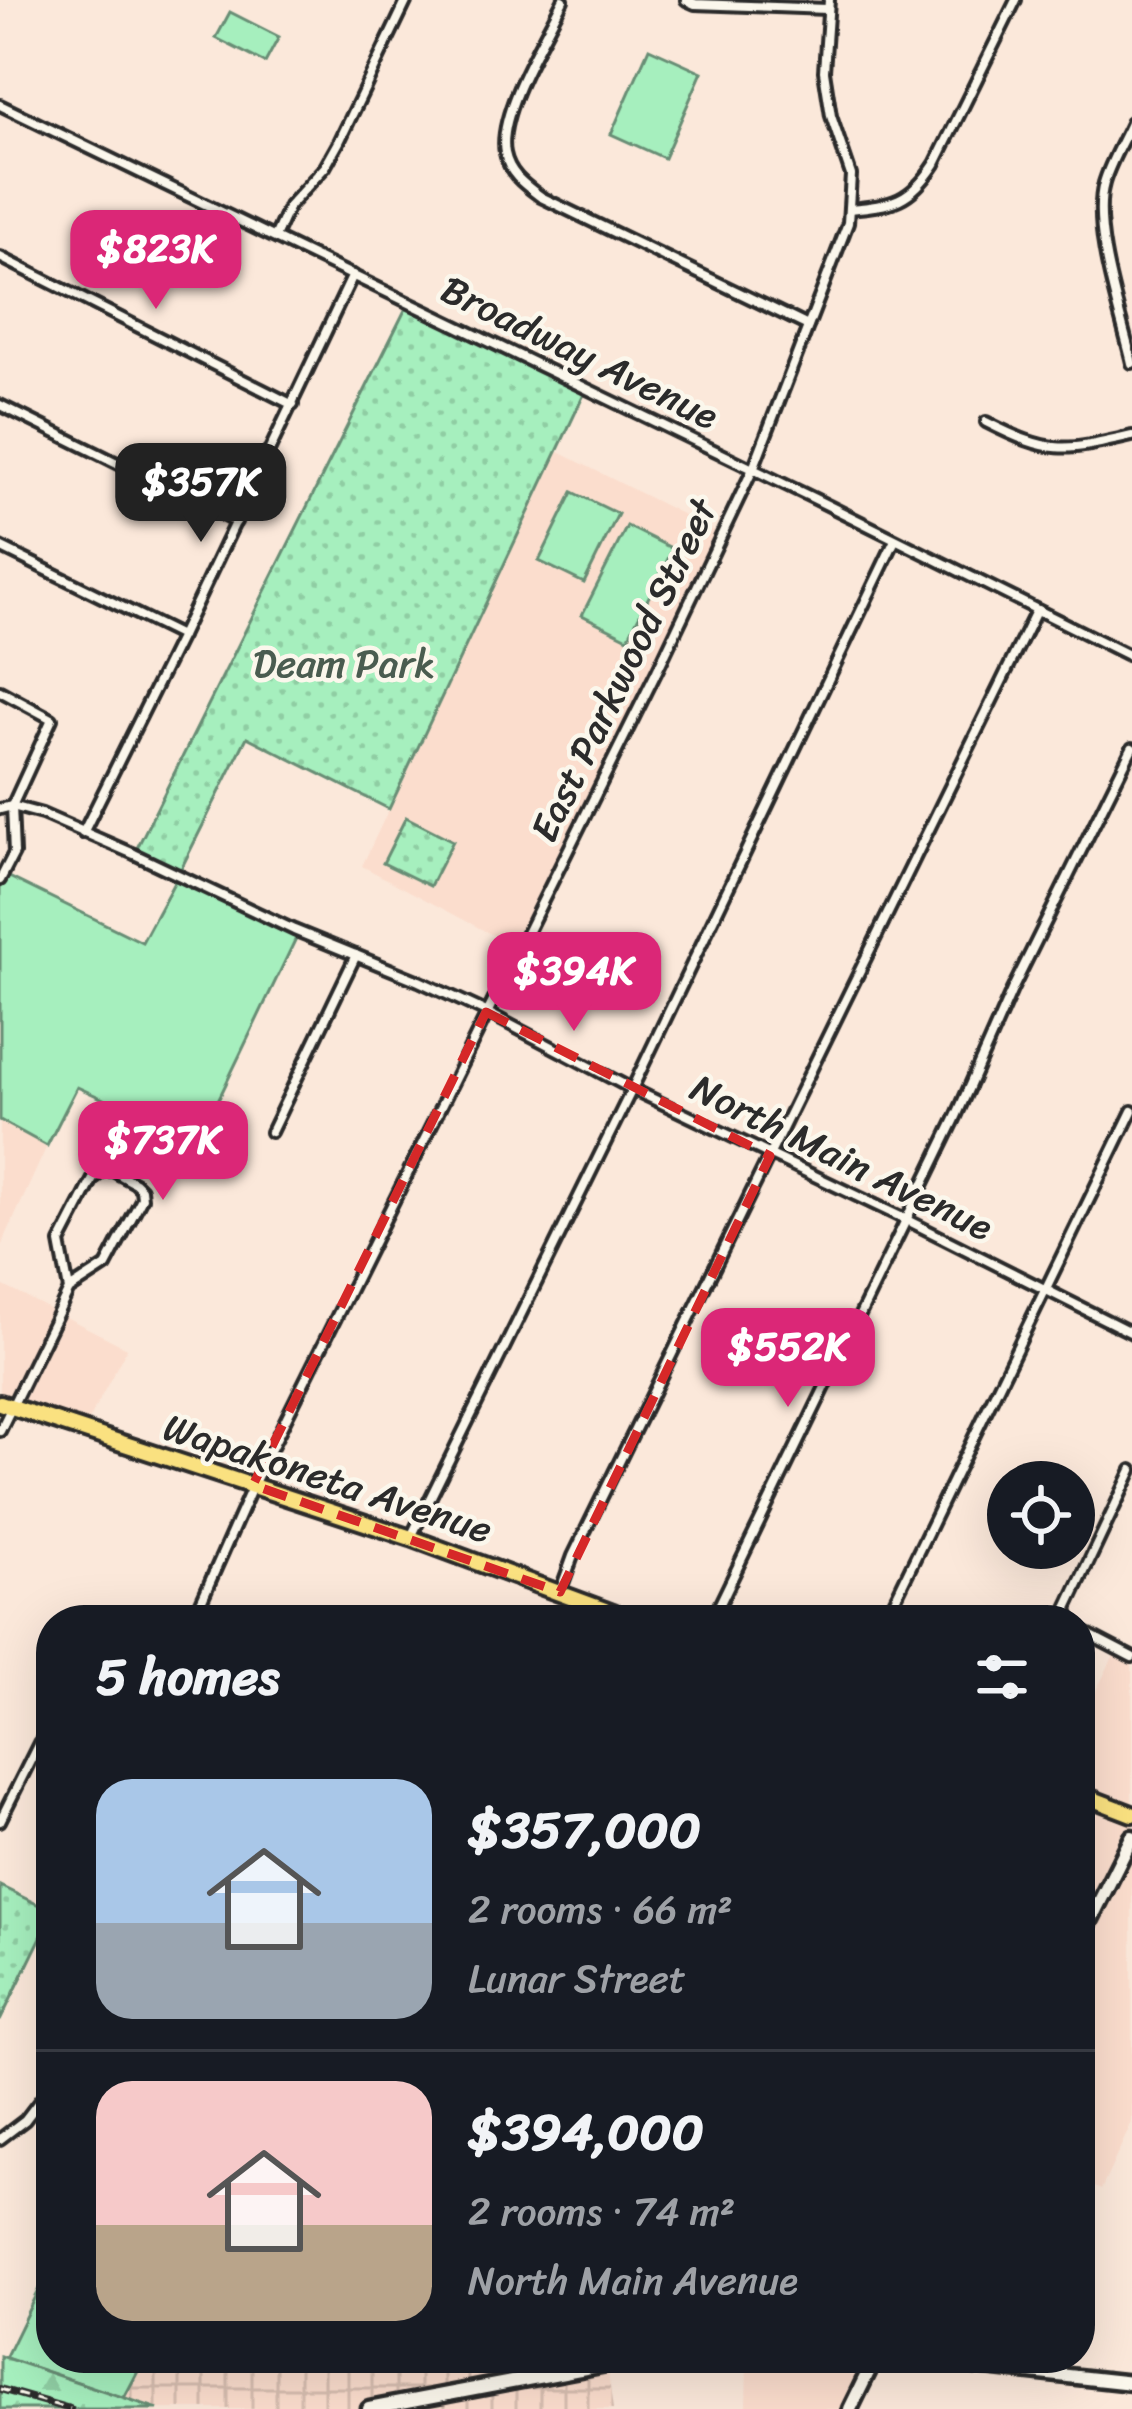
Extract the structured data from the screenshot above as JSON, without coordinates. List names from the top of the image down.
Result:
{
  "streets": {
    "main road": ["Wapakoneta Avenue"],
    "street": ["Broadway Avenue", "East Parkwood Street", "North Main Avenue"]
  },
  "crossings": [
    ["Broadway Avenue", "East Parkwood Street"],
    ["East Parkwood Street", "North Main Avenue"],
    ["East Parkwood Street", "Wapakoneta Avenue"]
  ],
  "parks": ["Deam Park"],
  "page": {
    "price": [
      "$823K",
      "$357K",
      "$394K",
      "$737K",
      "$552K"
    ],
    "heading": "5 homes",
    "list": [
      {
        "name": "$357,000",
        "note": "2 rooms · 66 m² · Lunar Street"
      },
      {
        "name": "$394,000",
        "note": "2 rooms · 74 m² · North Main Avenue"
      }
    ]
  }
}
